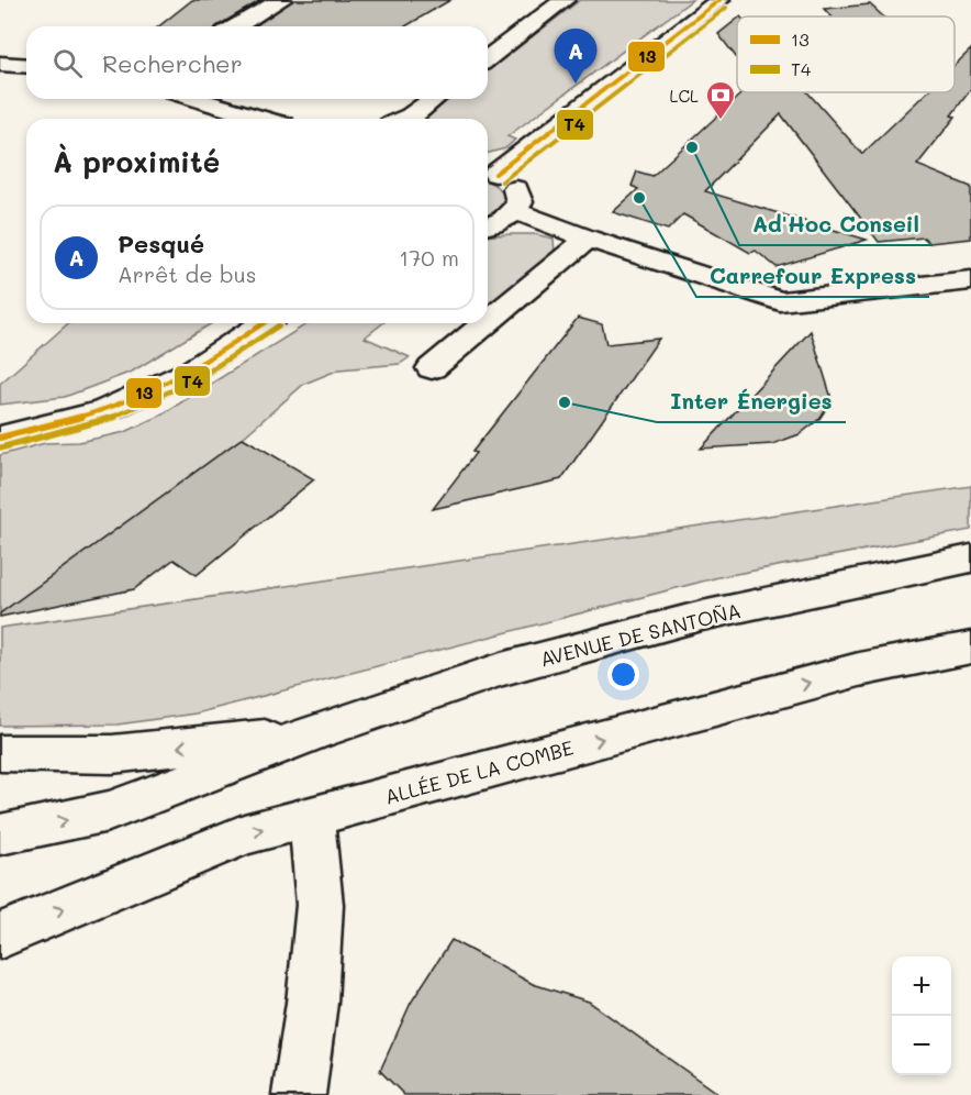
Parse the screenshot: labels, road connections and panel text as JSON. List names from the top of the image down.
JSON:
{
  "streets": {
    "street": ["AVENUE DE SANTOÑA", "ALLÉE DE LA COMBE"]
  },
  "one_way": ["ALLÉE DE LA COMBE"],
  "places": {
    "bank": ["LCL"],
    "other": ["Ad'Hoc Conseil", "Carrefour Express", "Inter Énergies"]
  },
  "lines": ["transit line 13", "transit line T4"],
  "legend": ["13", "T4"],
  "page": {
    "search": "Rechercher",
    "pins": "A",
    "heading": "À proximité",
    "list": [
      {
        "mark": "A",
        "name": "Pesqué",
        "note": "Arrêt de bus",
        "value": "170 m"
      }
    ],
    "map_buttons": ["+", "−"]
  }
}
